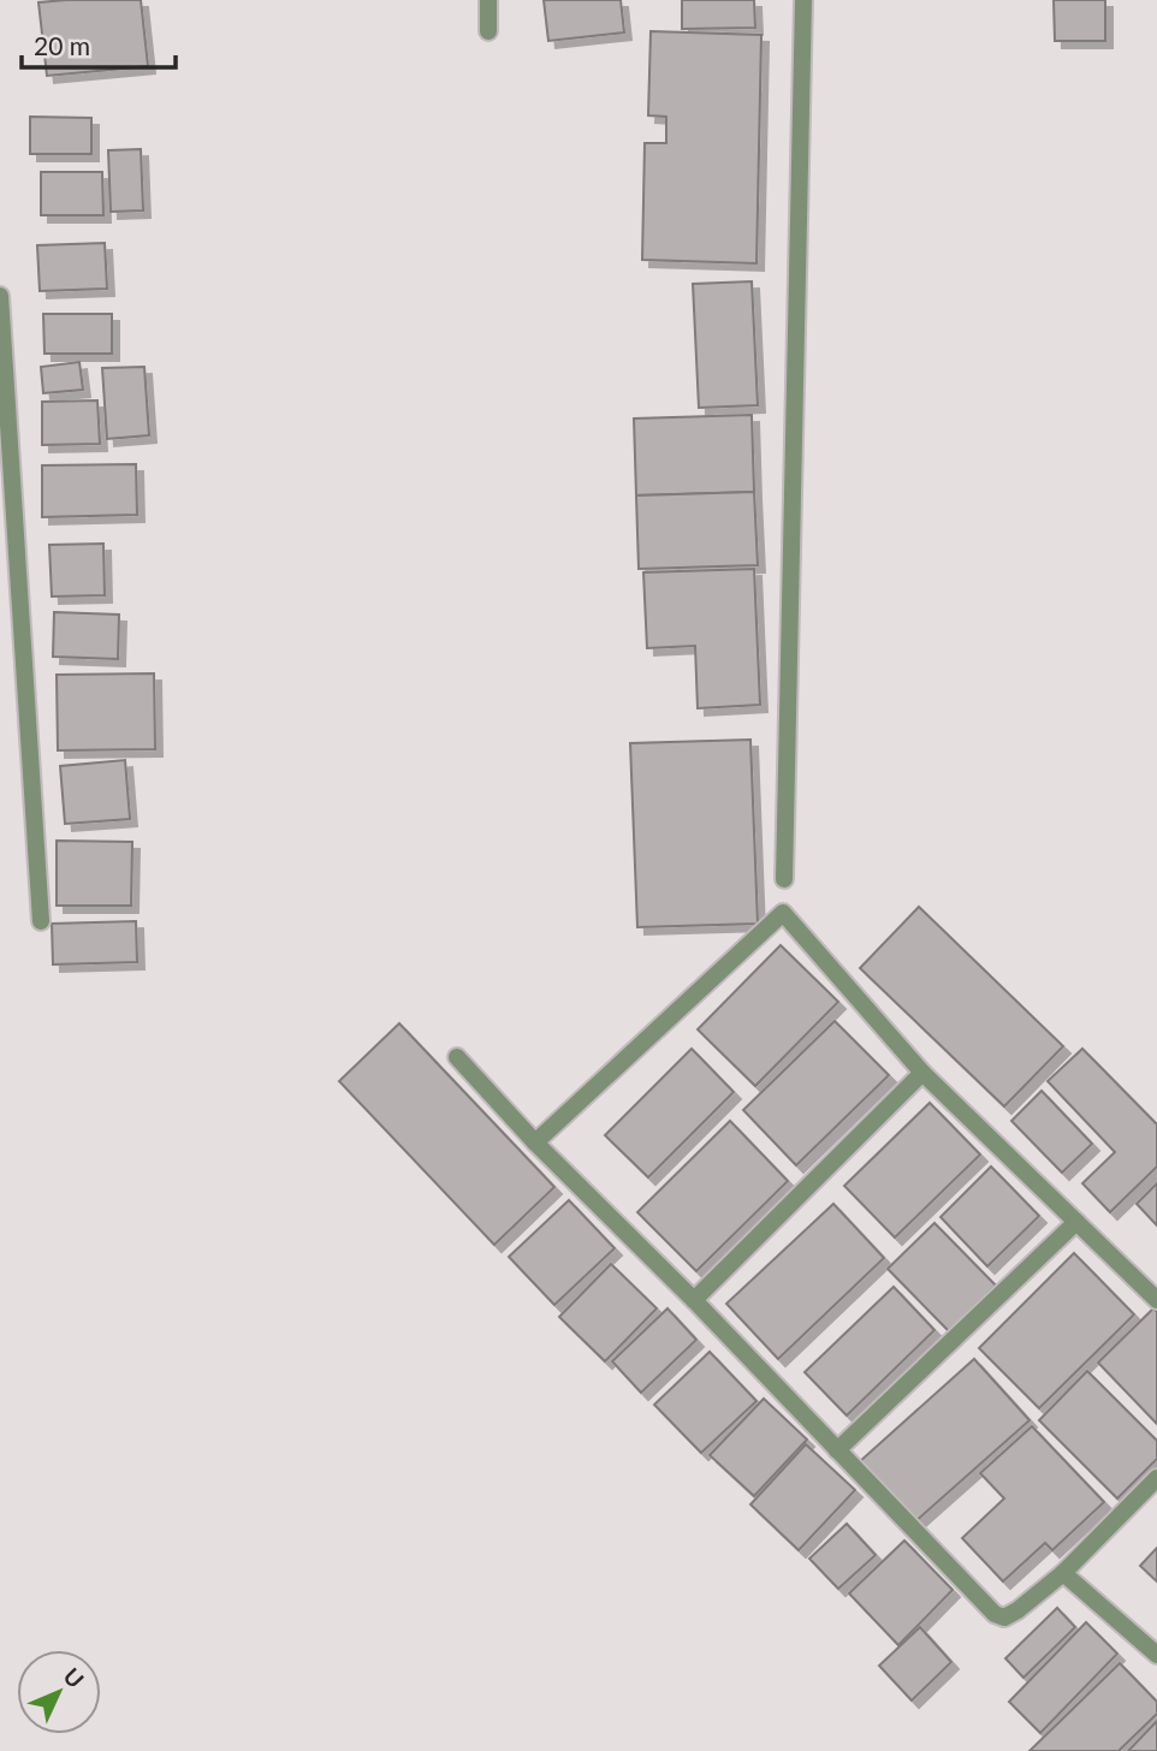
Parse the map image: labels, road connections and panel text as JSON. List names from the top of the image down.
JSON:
{
  "scale_bar": "20 m",
  "north": "top right"
}
